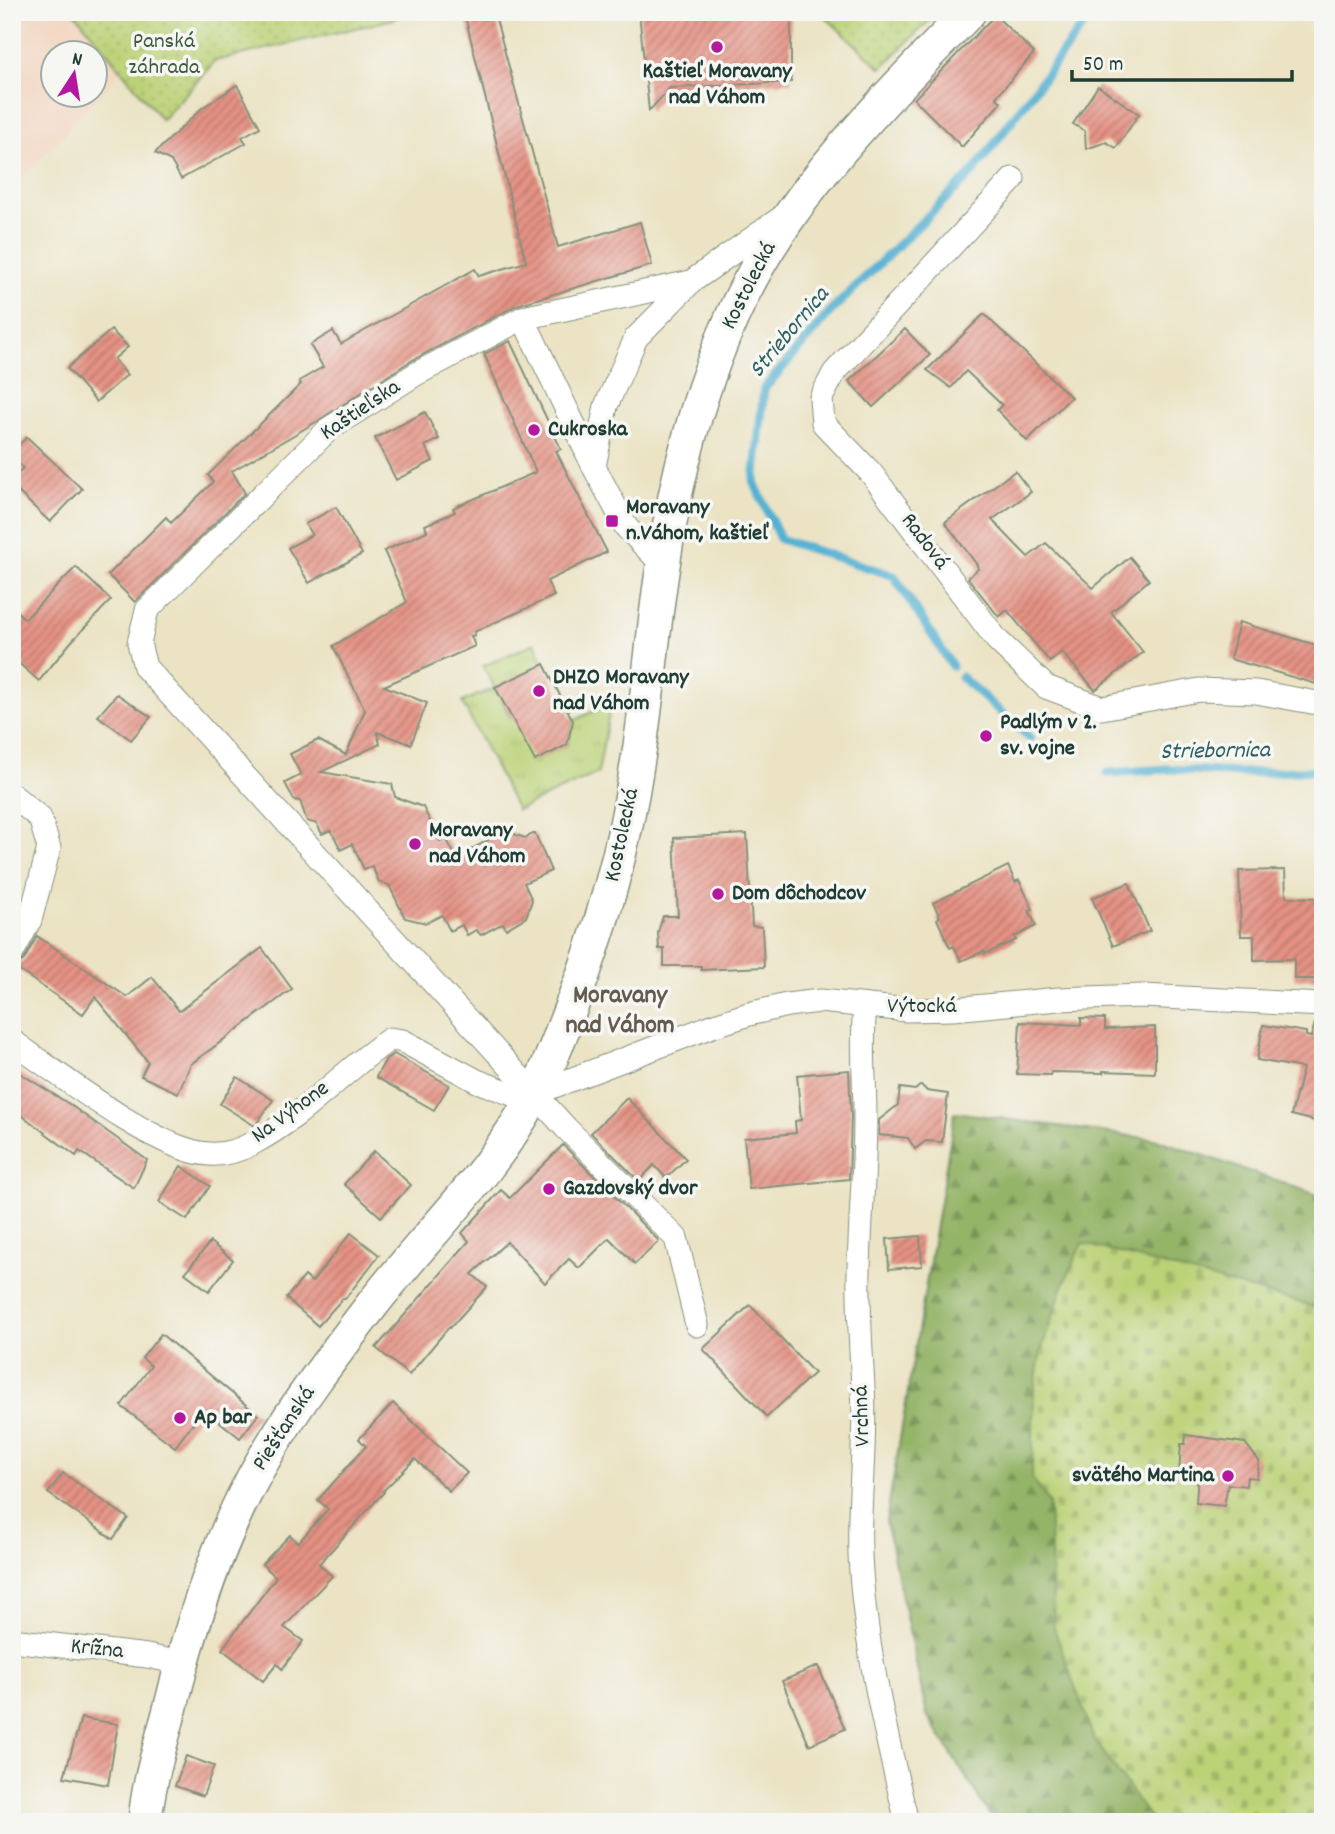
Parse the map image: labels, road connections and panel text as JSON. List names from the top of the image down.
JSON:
{
  "streets": {
    "main road": ["Kostolecká", "Piešťanská"],
    "street": [
      "Kaštieľska",
      "Radová",
      "Výtocká",
      "Na Výhone",
      "Vrchná",
      "Krížna"
    ]
  },
  "crossings": [
    ["Kostolecká", "Kaštieľska"],
    ["Kostolecká", "Výtocká"],
    ["Kostolecká", "Na Výhone"],
    ["Kostolecká", "Piešťanská"],
    ["Kaštieľska", "Výtocká"],
    ["Kaštieľska", "Na Výhone"],
    ["Kaštieľska", "Piešťanská"],
    ["Výtocká", "Na Výhone"],
    ["Výtocká", "Vrchná"],
    ["Výtocká", "Piešťanská"],
    ["Na Výhone", "Piešťanská"],
    ["Piešťanská", "Krížna"]
  ],
  "districts": ["Moravany nad Váhom"],
  "water": ["Striebornica"],
  "parks": ["Panská záhrada"],
  "places": {
    "other": [
      "Kaštieľ Moravany nad Váhom",
      "Cukroska",
      "DHZO Moravany nad Váhom",
      "Padlým v 2. sv. vojne",
      "Moravany nad Váhom",
      "Dom dôchodcov",
      "Gazdovský dvor",
      "Ap bar",
      "svätého Martina"
    ],
    "transit": ["Moravany n.Váhom, kaštieľ"]
  },
  "scale_bar": "50 m",
  "north": "top"
}
